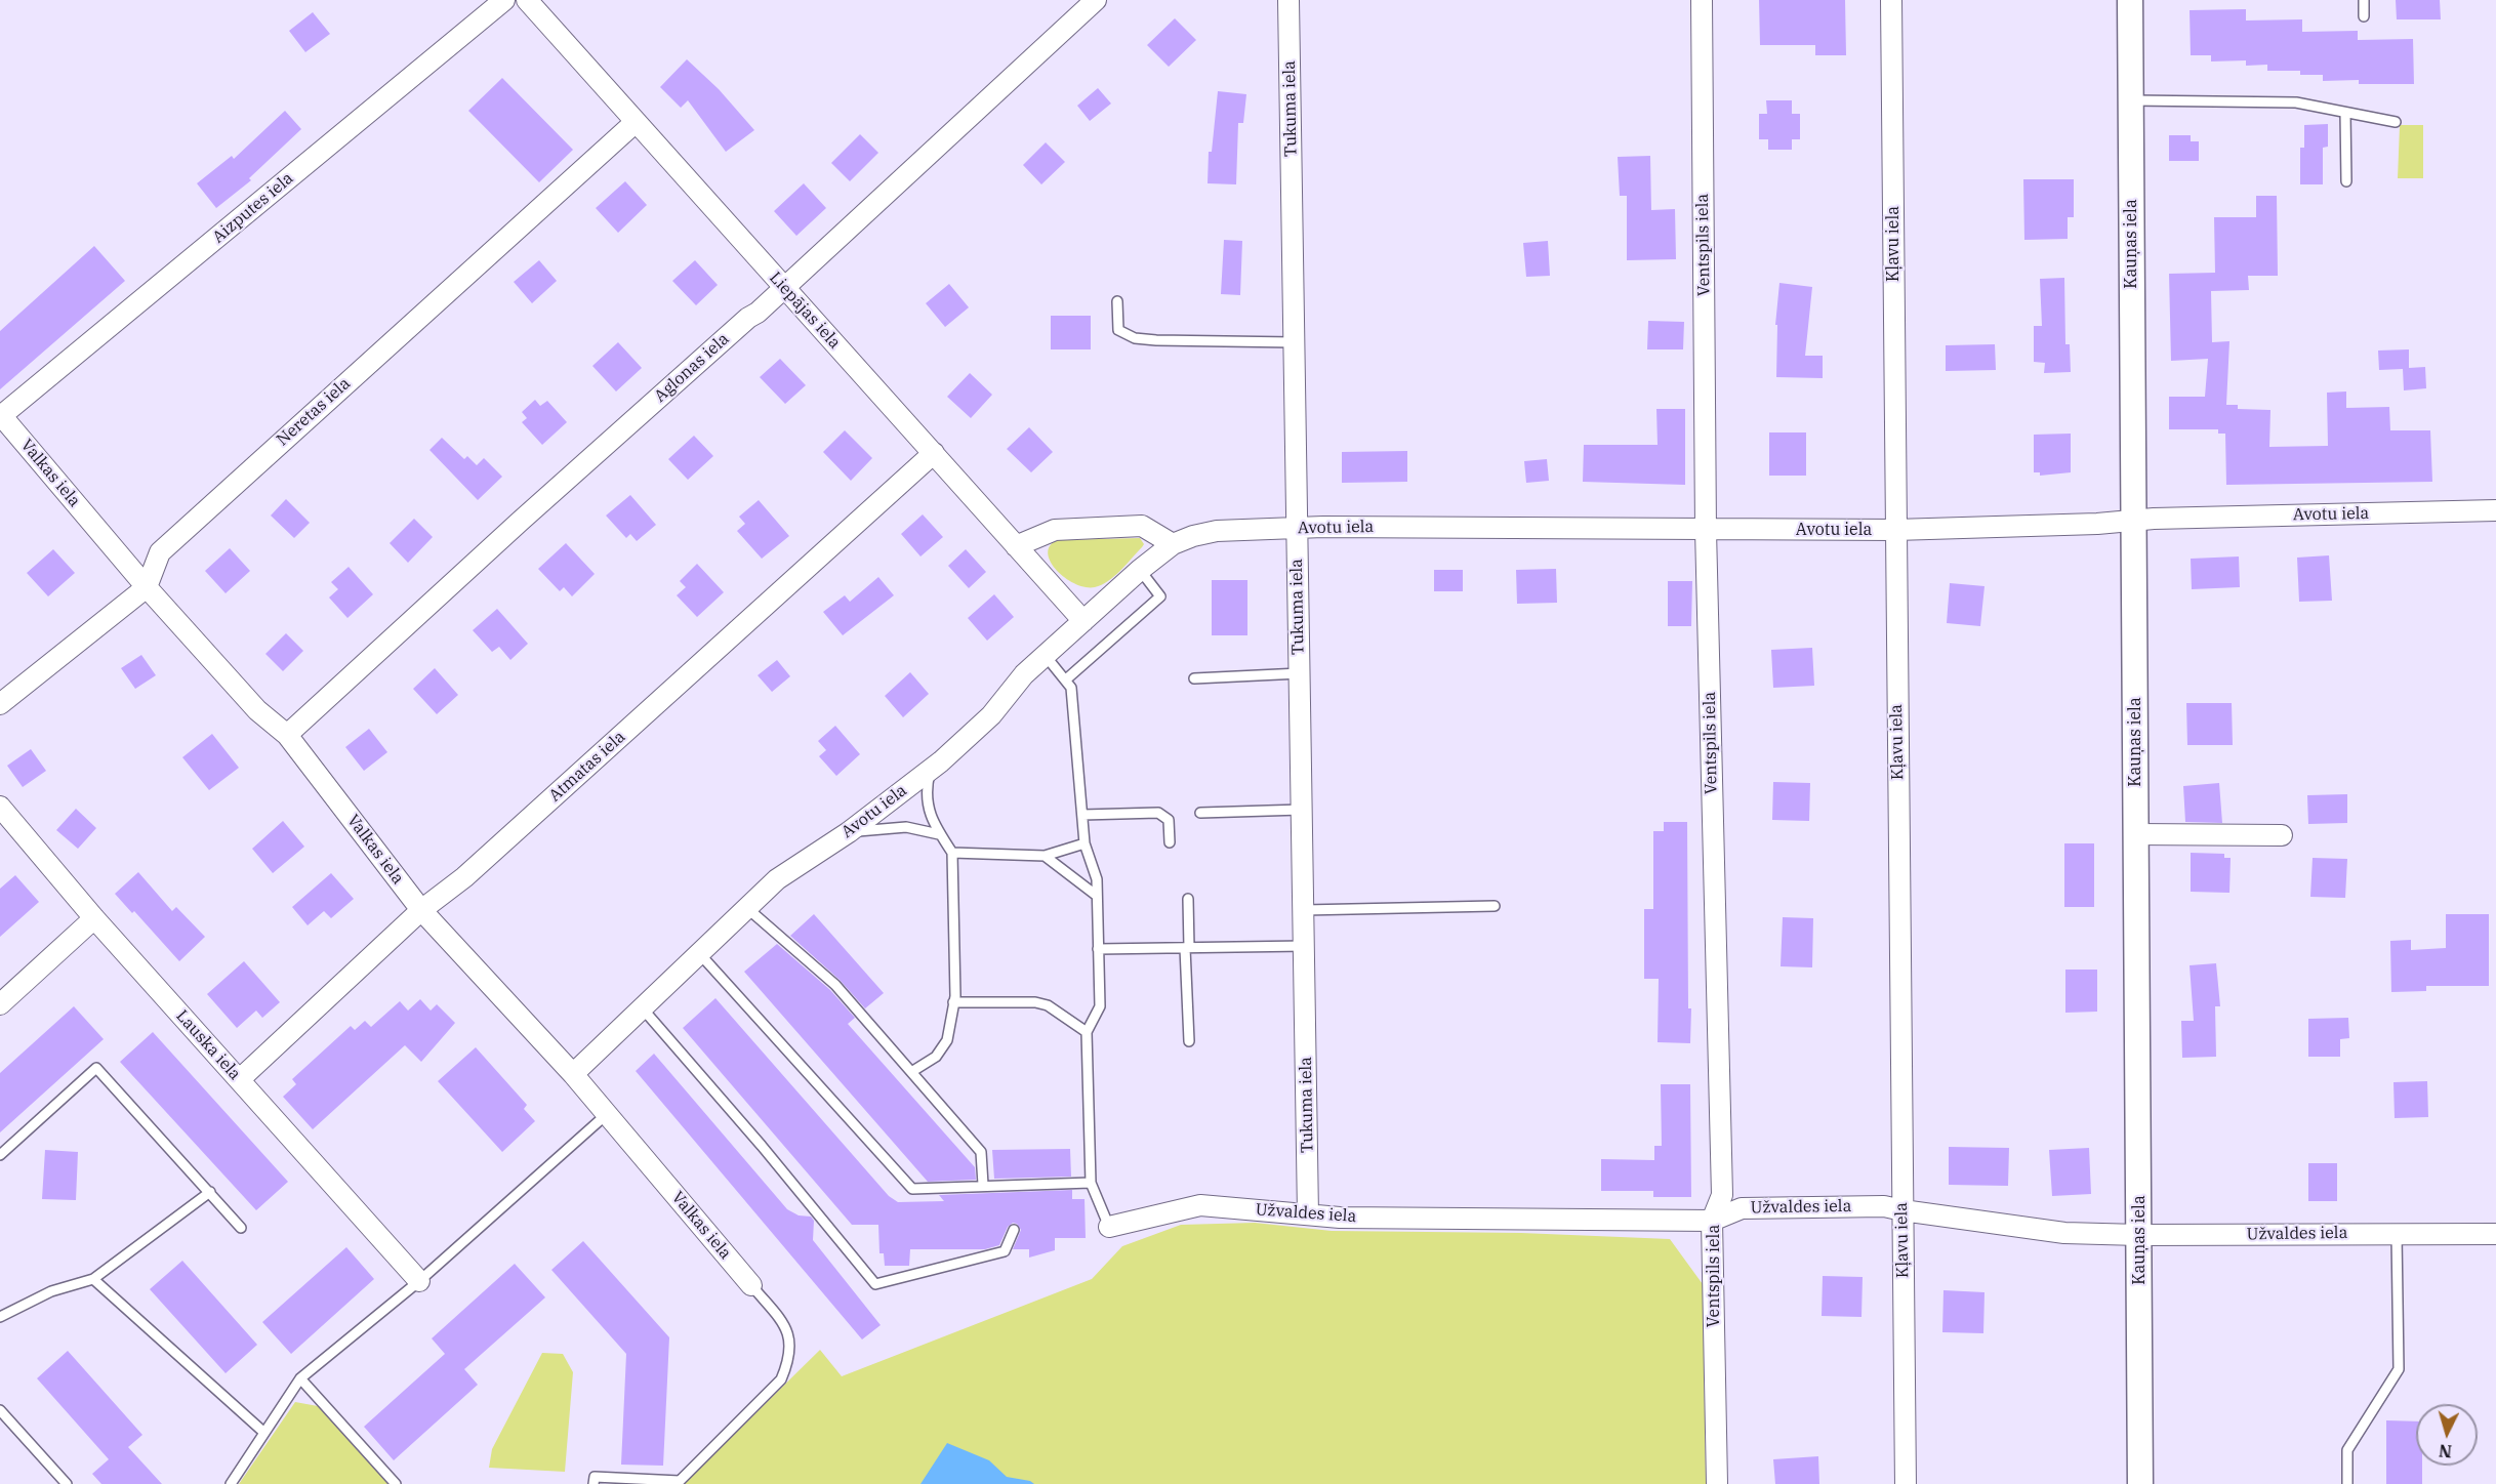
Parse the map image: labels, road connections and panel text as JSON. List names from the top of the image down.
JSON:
{
  "streets": {
    "street": [
      "Tukuma iela",
      "Aizputes iela",
      "Kļavu iela",
      "Kauņas iela",
      "Ventspils iela",
      "Liepājas iela",
      "Aglonas iela",
      "Neretas iela",
      "Valkas iela",
      "Avotu iela",
      "Atmatas iela",
      "Lauska iela",
      "Užvaldes iela"
    ]
  },
  "crossings": [
    ["Tukuma iela", "Avotu iela"],
    ["Tukuma iela", "Užvaldes iela"],
    ["Aizputes iela", "Valkas iela"],
    ["Kļavu iela", "Avotu iela"],
    ["Kļavu iela", "Užvaldes iela"],
    ["Kauņas iela", "Avotu iela"],
    ["Kauņas iela", "Užvaldes iela"],
    ["Ventspils iela", "Avotu iela"],
    ["Ventspils iela", "Užvaldes iela"],
    ["Liepājas iela", "Aglonas iela"],
    ["Liepājas iela", "Neretas iela"],
    ["Liepājas iela", "Avotu iela"],
    ["Liepājas iela", "Atmatas iela"],
    ["Aglonas iela", "Valkas iela"],
    ["Neretas iela", "Valkas iela"],
    ["Valkas iela", "Avotu iela"],
    ["Valkas iela", "Atmatas iela"],
    ["Atmatas iela", "Lauska iela"]
  ],
  "north": "bottom"
}
